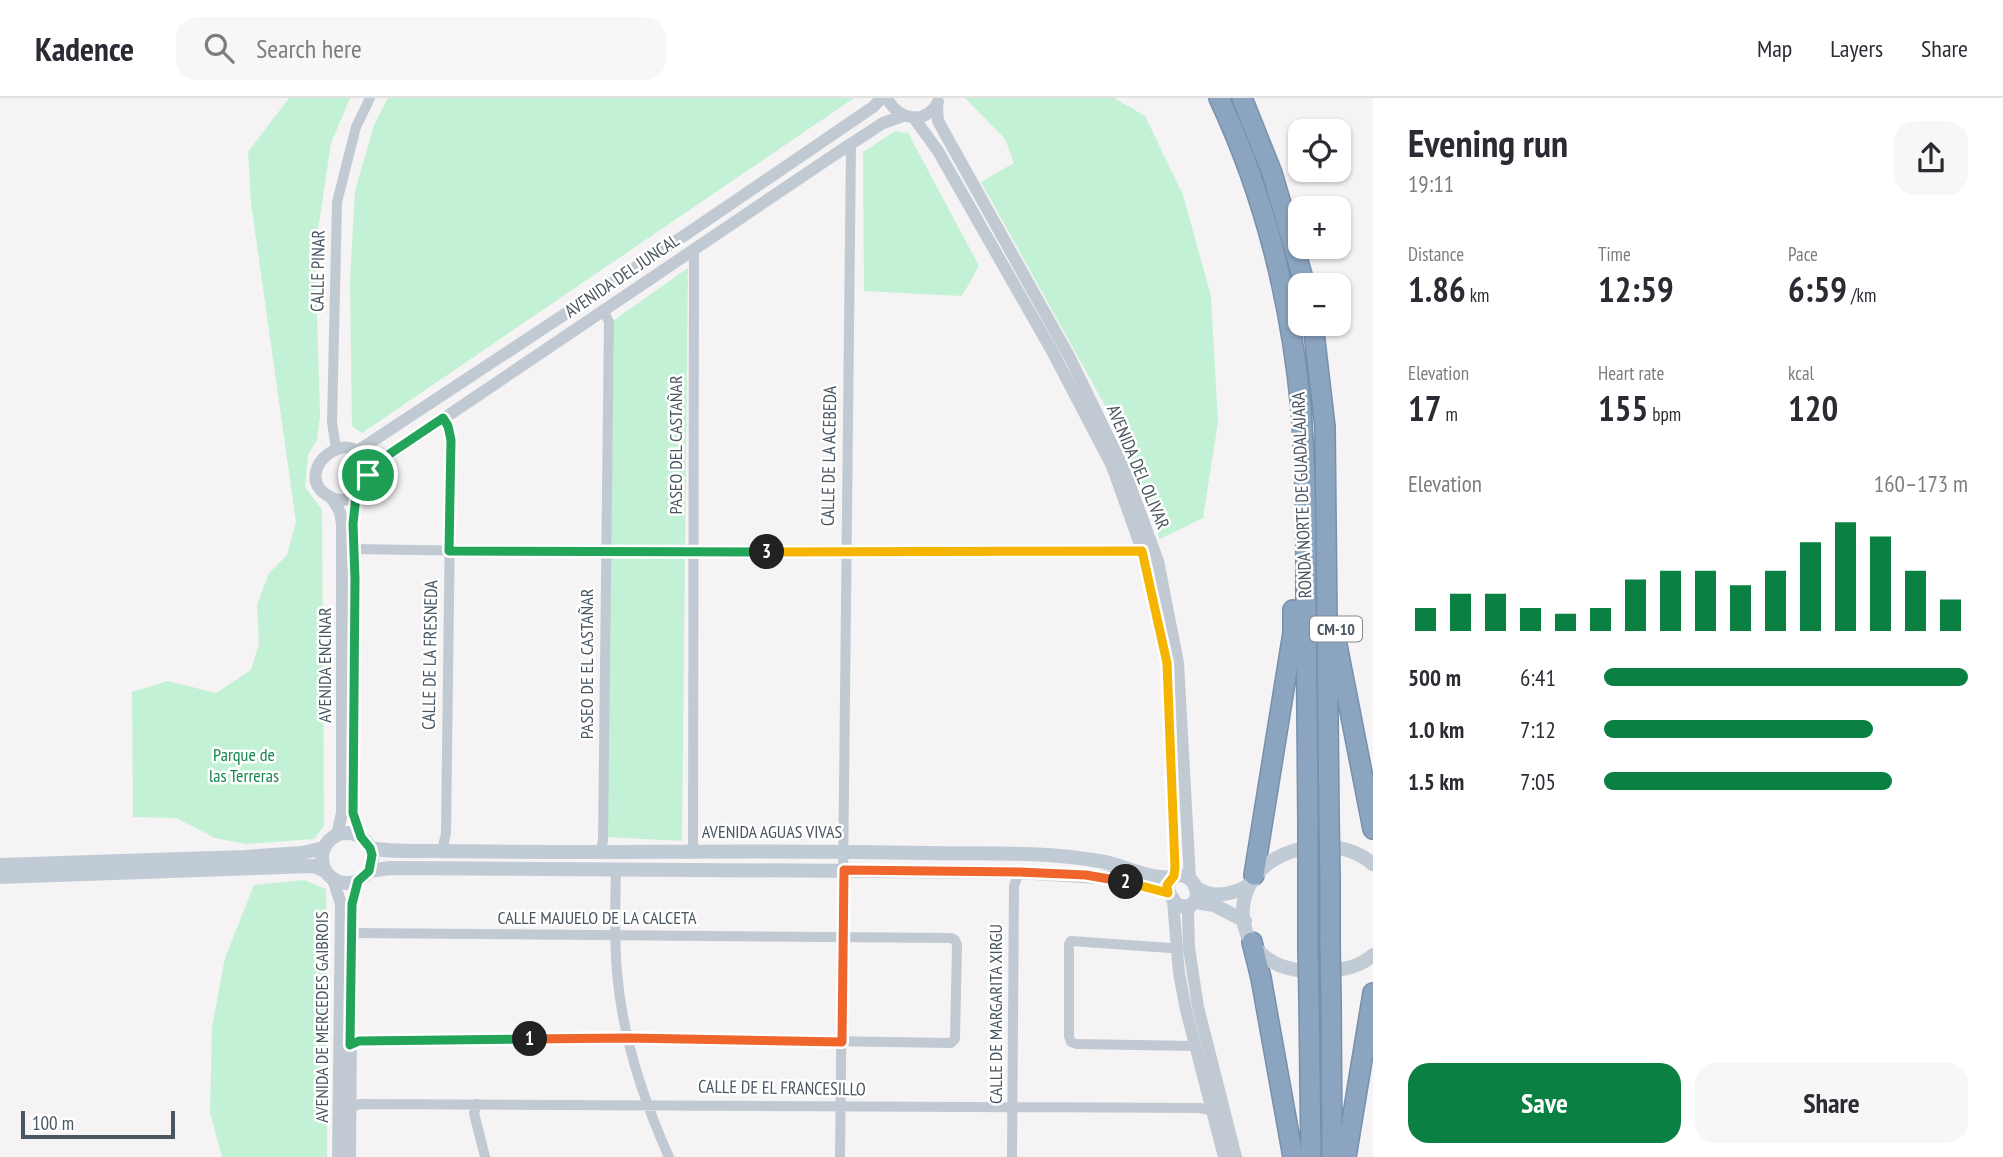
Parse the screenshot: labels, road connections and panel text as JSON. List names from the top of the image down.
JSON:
{
  "streets": {
    "highway": ["RONDA NORTE DE GUADALAJARA", "CM-10"],
    "main road": ["AVENIDA AGUAS VIVAS"],
    "street": [
      "CALLE PINAR",
      "AVENIDA DEL JUNCAL",
      "PASEO DEL CASTAÑAR",
      "CALLE DE LA ACEBEDA",
      "AVENIDA DEL OLIVAR",
      "CALLE DE LA FRESNEDA",
      "PASEO DE EL CASTAÑAR",
      "AVENIDA ENCINAR",
      "CALLE MAJUELO DE LA CALCETA",
      "CALLE DE MARGARITA XIRGU",
      "AVENIDA DE MERCEDES GAIBROIS",
      "CALLE DE EL FRANCESILLO"
    ]
  },
  "crossings": [
    ["CALLE PINAR", "AVENIDA DEL JUNCAL"],
    ["CALLE PINAR", "AVENIDA ENCINAR"],
    ["AVENIDA DEL JUNCAL", "PASEO DEL CASTAÑAR"],
    ["AVENIDA DEL JUNCAL", "CALLE DE LA ACEBEDA"],
    ["AVENIDA DEL JUNCAL", "AVENIDA DEL OLIVAR"],
    ["AVENIDA DEL JUNCAL", "CALLE DE LA FRESNEDA"],
    ["AVENIDA DEL JUNCAL", "PASEO DE EL CASTAÑAR"],
    ["AVENIDA DEL JUNCAL", "AVENIDA ENCINAR"],
    ["PASEO DEL CASTAÑAR", "AVENIDA AGUAS VIVAS"],
    ["CALLE DE LA ACEBEDA", "AVENIDA AGUAS VIVAS"],
    ["CALLE DE LA ACEBEDA", "CALLE MAJUELO DE LA CALCETA"],
    ["CALLE DE LA ACEBEDA", "CALLE DE EL FRANCESILLO"],
    ["AVENIDA DEL OLIVAR", "AVENIDA AGUAS VIVAS"],
    ["AVENIDA DEL OLIVAR", "CALLE DE EL FRANCESILLO"],
    ["RONDA NORTE DE GUADALAJARA", "CM-10"],
    ["CALLE DE LA FRESNEDA", "AVENIDA AGUAS VIVAS"],
    ["PASEO DE EL CASTAÑAR", "AVENIDA AGUAS VIVAS"],
    ["AVENIDA ENCINAR", "AVENIDA AGUAS VIVAS"],
    ["AVENIDA ENCINAR", "AVENIDA DE MERCEDES GAIBROIS"],
    ["AVENIDA AGUAS VIVAS", "AVENIDA DE MERCEDES GAIBROIS"],
    ["CALLE MAJUELO DE LA CALCETA", "AVENIDA DE MERCEDES GAIBROIS"],
    ["CALLE DE MARGARITA XIRGU", "CALLE DE EL FRANCESILLO"],
    ["AVENIDA DE MERCEDES GAIBROIS", "CALLE DE EL FRANCESILLO"]
  ],
  "parks": ["Parque de las Terreras"],
  "scale_bar": "100 m",
  "page": {
    "header": "Kadence",
    "search": "Search here",
    "nav": ["Map", "Layers", "Share"],
    "heading": ["Evening run", "19:11"],
    "map_buttons": ["+", "−"],
    "stats": [
      ["Distance", "1.86 km"],
      ["Time", "12:59"],
      ["Pace", "6:59 /km"],
      ["Elevation", "17 m"],
      ["Heart rate", "155 bpm"],
      ["kcal", "120"]
    ],
    "chart": ["Elevation", "160–173 m"],
    "pins": ["3", "2", "1"],
    "list": [
      {
        "name": "500 m",
        "note": "6:41"
      },
      {
        "name": "1.0 km",
        "note": "7:12"
      },
      {
        "name": "1.5 km",
        "note": "7:05"
      }
    ],
    "buttons": ["Save", "Share"],
    "scale": "100 m"
  }
}
